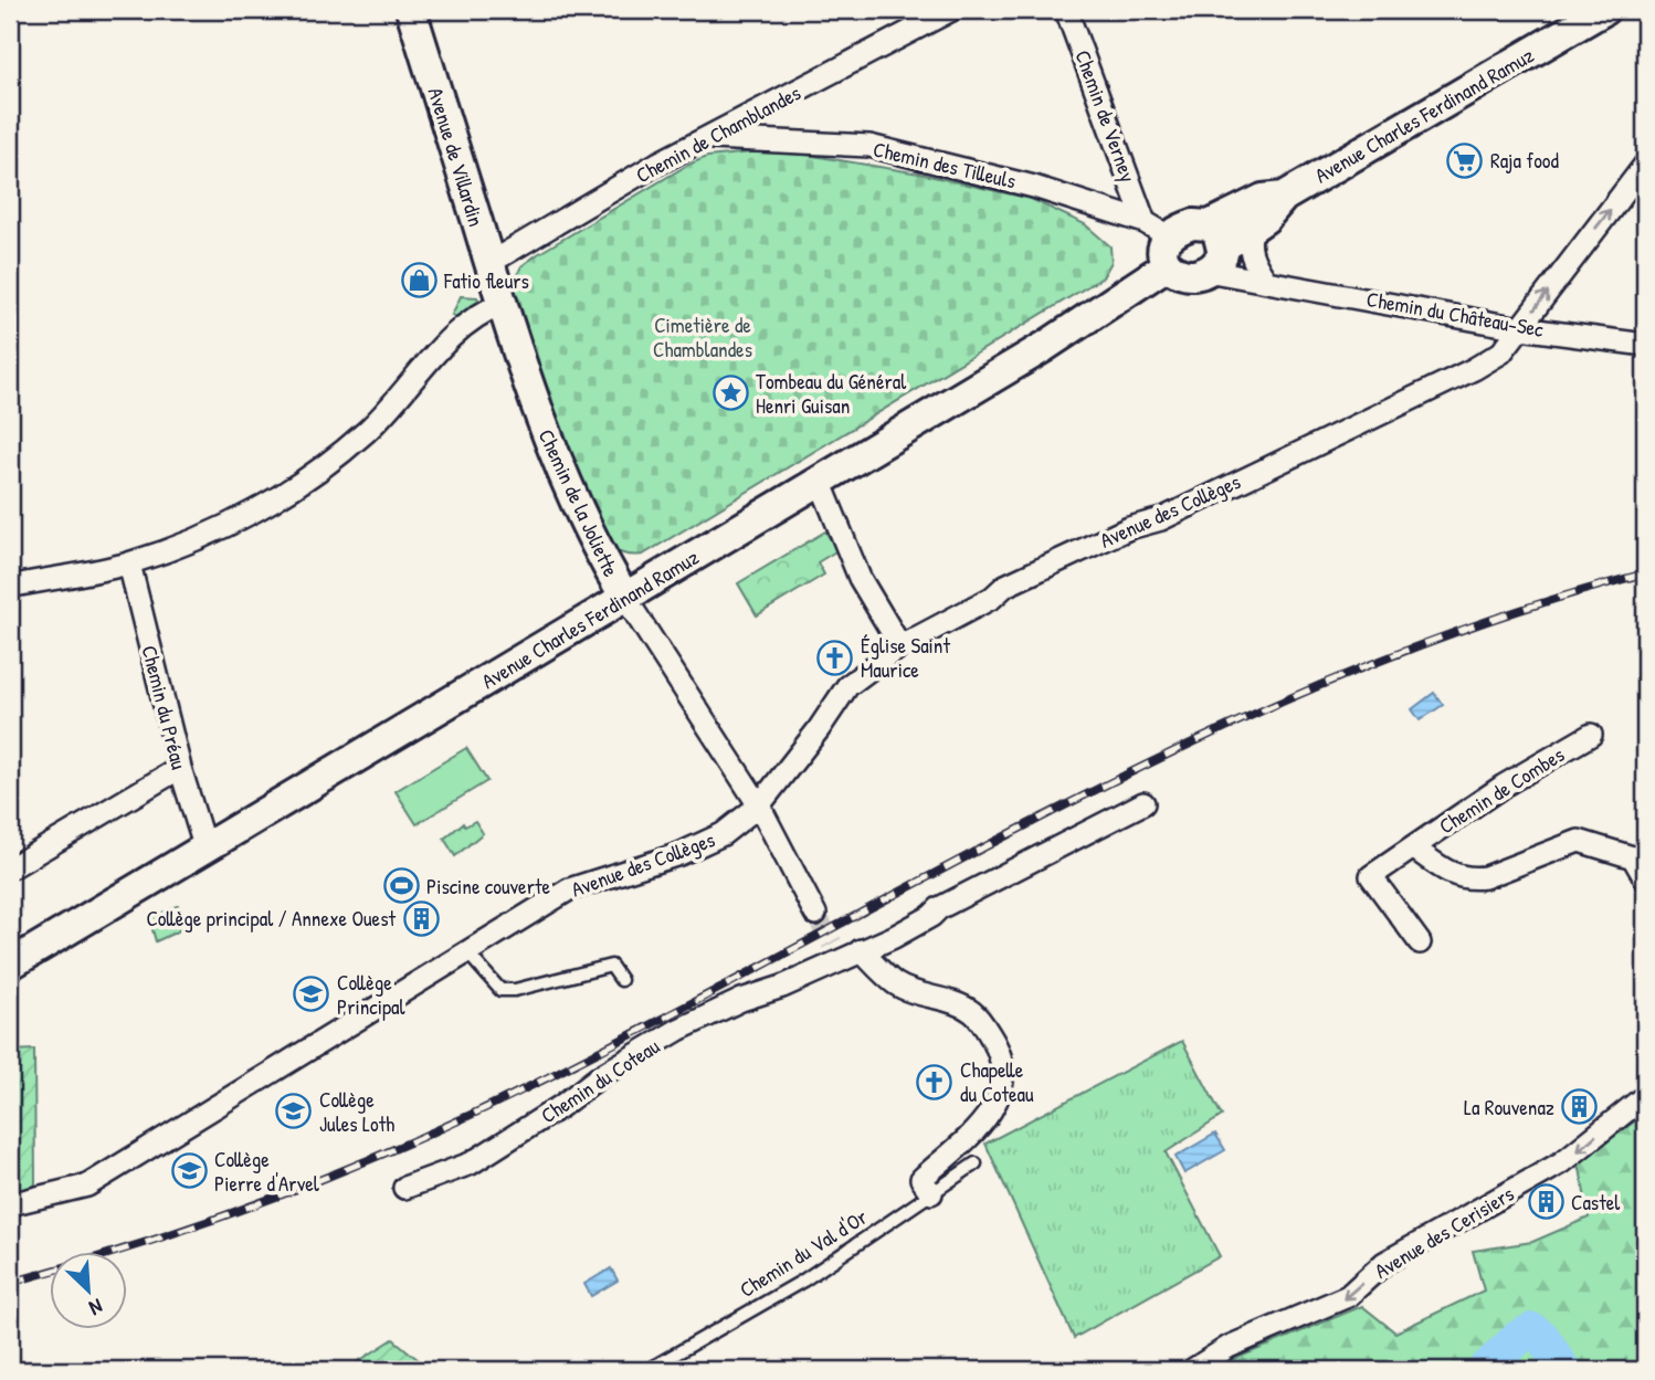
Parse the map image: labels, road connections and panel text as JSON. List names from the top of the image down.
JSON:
{
  "streets": {
    "street": [
      "Avenue Charles Ferdinand Ramuz",
      "Chemin de Verney",
      "Chemin de Chamblandes",
      "Avenue de Villardin",
      "Chemin des Tilleuls",
      "Chemin du Château-Sec",
      "Chemin de la Joliette",
      "Avenue des Collèges",
      "Chemin du Préau",
      "Chemin de Combes",
      "Chemin du Coteau",
      "Avenue des Cerisiers"
    ],
    "lane": ["Chemin du Val d'Or"]
  },
  "crossings": [
    ["Avenue Charles Ferdinand Ramuz", "Chemin de Verney"],
    ["Avenue Charles Ferdinand Ramuz", "Chemin des Tilleuls"],
    ["Avenue Charles Ferdinand Ramuz", "Chemin du Château-Sec"],
    ["Avenue Charles Ferdinand Ramuz", "Chemin de la Joliette"],
    ["Avenue Charles Ferdinand Ramuz", "Chemin du Préau"],
    ["Chemin de Verney", "Chemin des Tilleuls"],
    ["Chemin de Chamblandes", "Avenue de Villardin"],
    ["Chemin de Chamblandes", "Chemin des Tilleuls"],
    ["Avenue de Villardin", "Chemin de la Joliette"],
    ["Chemin du Château-Sec", "Avenue des Collèges"],
    ["Chemin de la Joliette", "Avenue des Collèges"]
  ],
  "one_way": ["Avenue des Cerisiers"],
  "parks": ["Cimetière de Chamblandes"],
  "places": {
    "supermarket": ["Raja food"],
    "shop": ["Fatio fleurs"],
    "place": ["Tombeau du Général Henri Guisan"],
    "church": ["Église Saint Maurice", "Chapelle du Coteau"],
    "sports": ["Piscine couverte"],
    "building": ["Collège principal / Annexe Ouest", "La Rouvenaz", "Castel"],
    "school or university": ["Collège Principal", "Collège Jules Loth", "Collège Pierre d'Arvel"]
  },
  "north": "bottom right"
}
